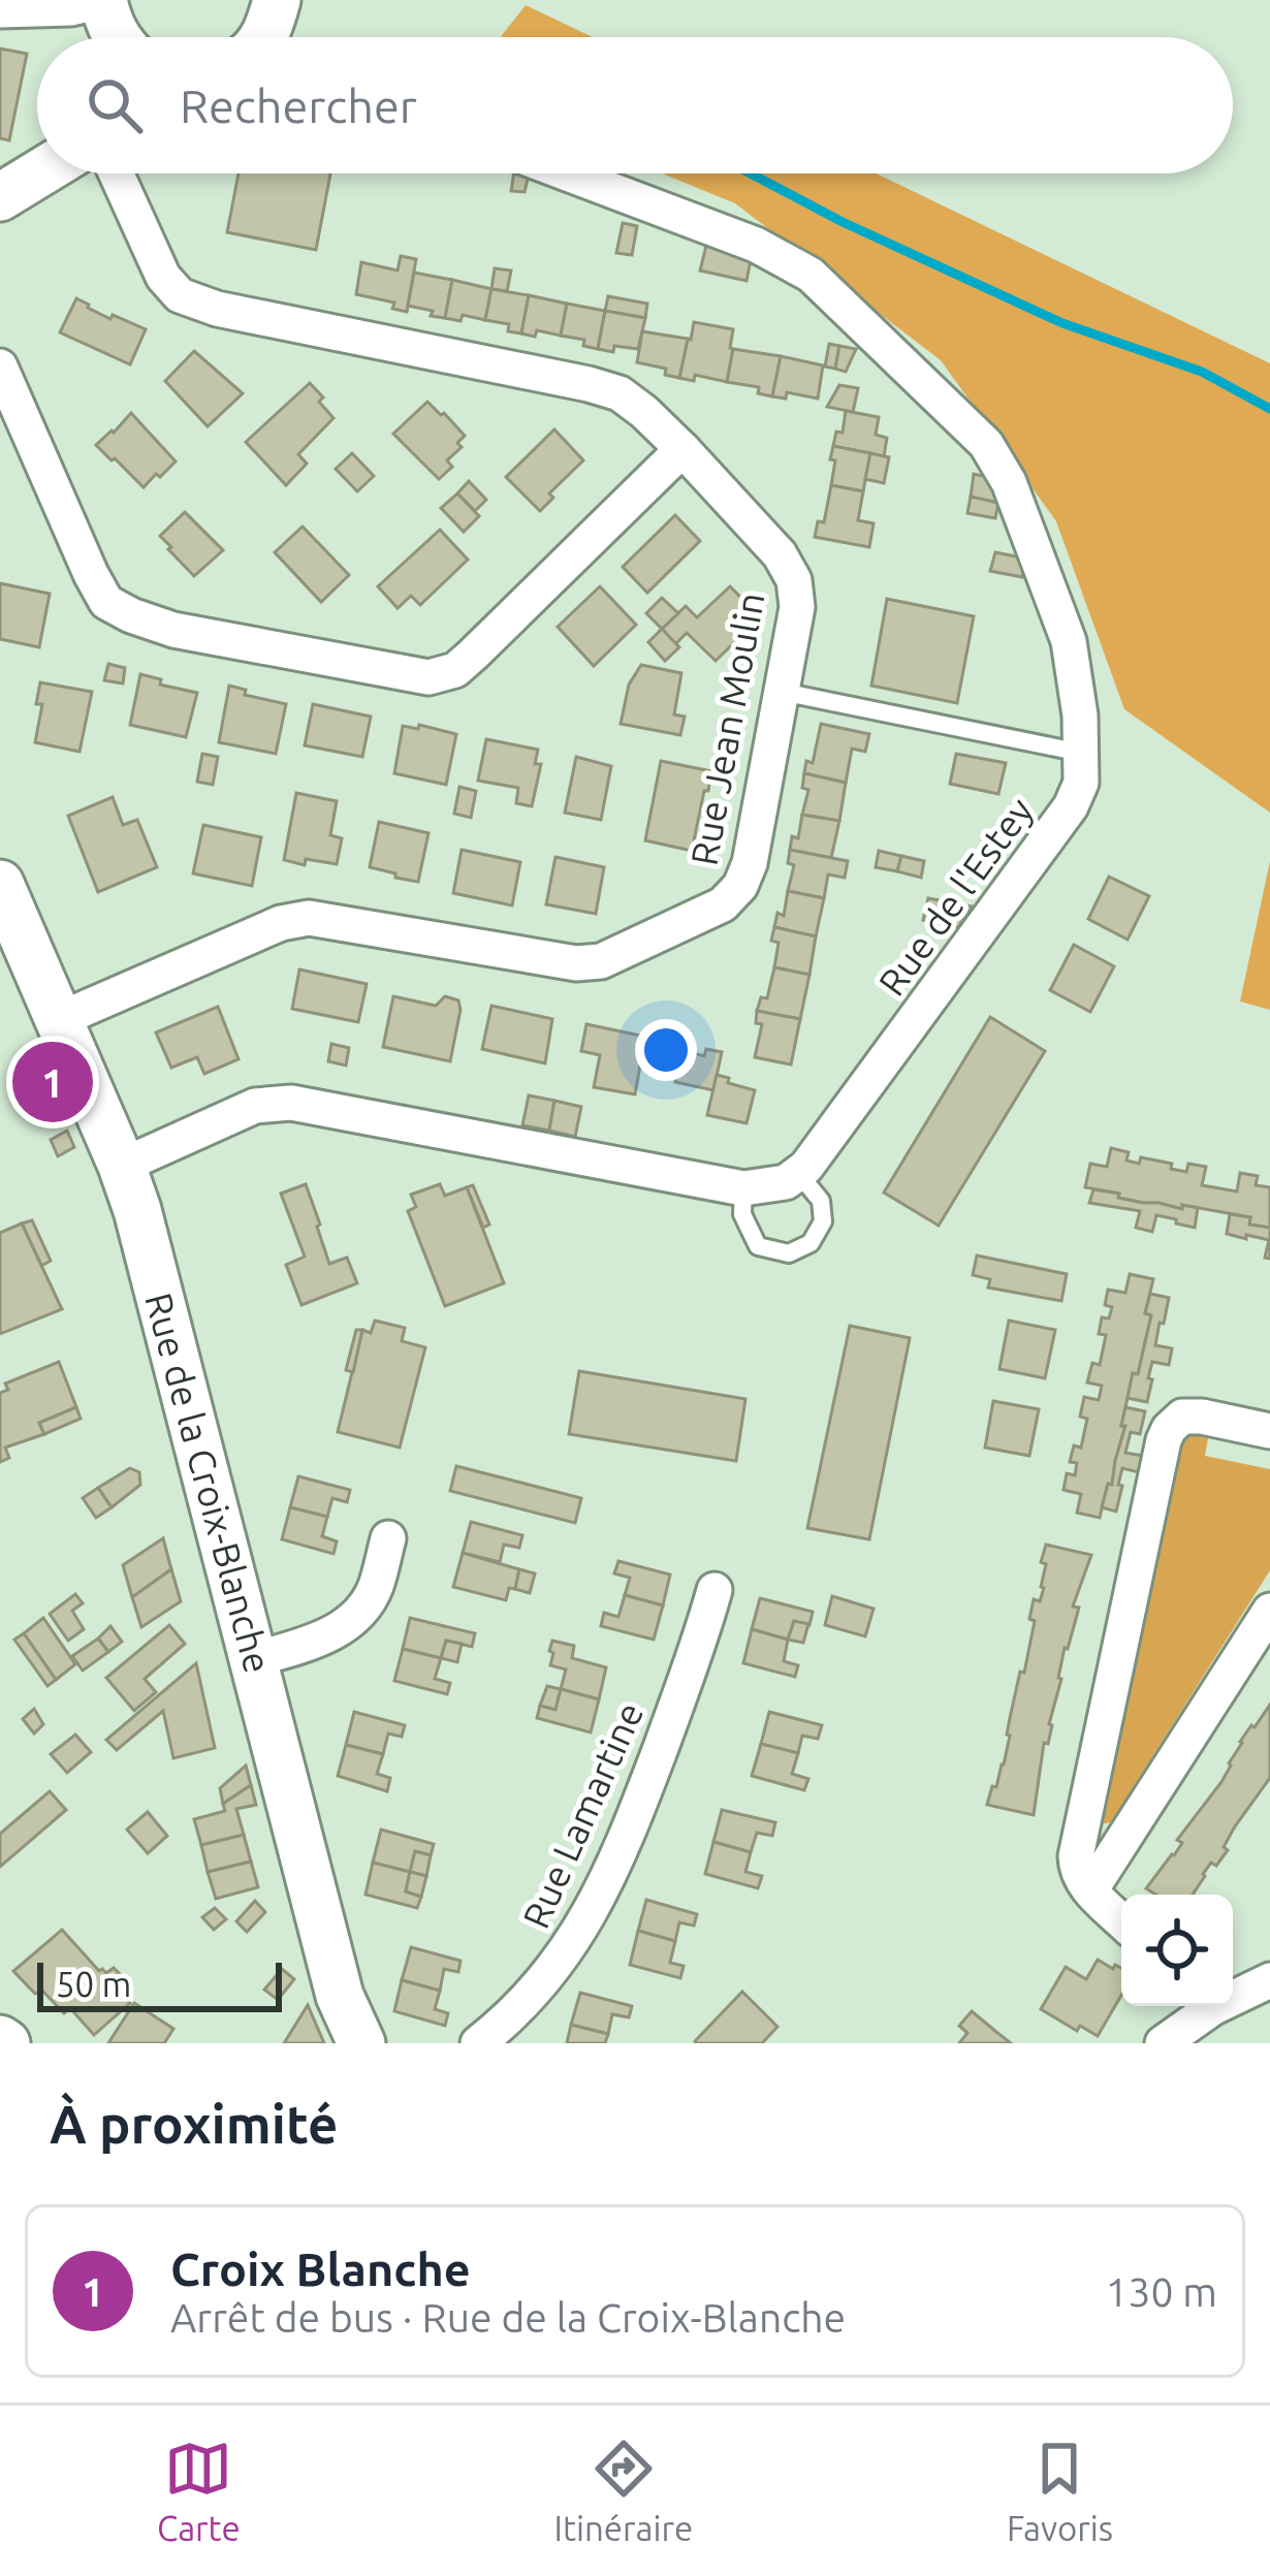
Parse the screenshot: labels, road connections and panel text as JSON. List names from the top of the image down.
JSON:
{
  "streets": {
    "main road": ["Rue de la Croix-Blanche"],
    "street": ["Rue Jean Moulin", "Rue de l'Estey", "Rue Lamartine"]
  },
  "crossings": [
    ["Rue Jean Moulin", "Rue de la Croix-Blanche"]
  ],
  "scale_bar": "50 m",
  "page": {
    "search": "Rechercher",
    "pins": "1",
    "scale": "50 m",
    "heading": "À proximité",
    "list": [
      {
        "mark": "1",
        "name": "Croix Blanche",
        "note": "Arrêt de bus · Rue de la Croix-Blanche",
        "value": "130 m"
      }
    ],
    "nav": ["Carte", "Itinéraire", "Favoris"]
  }
}
